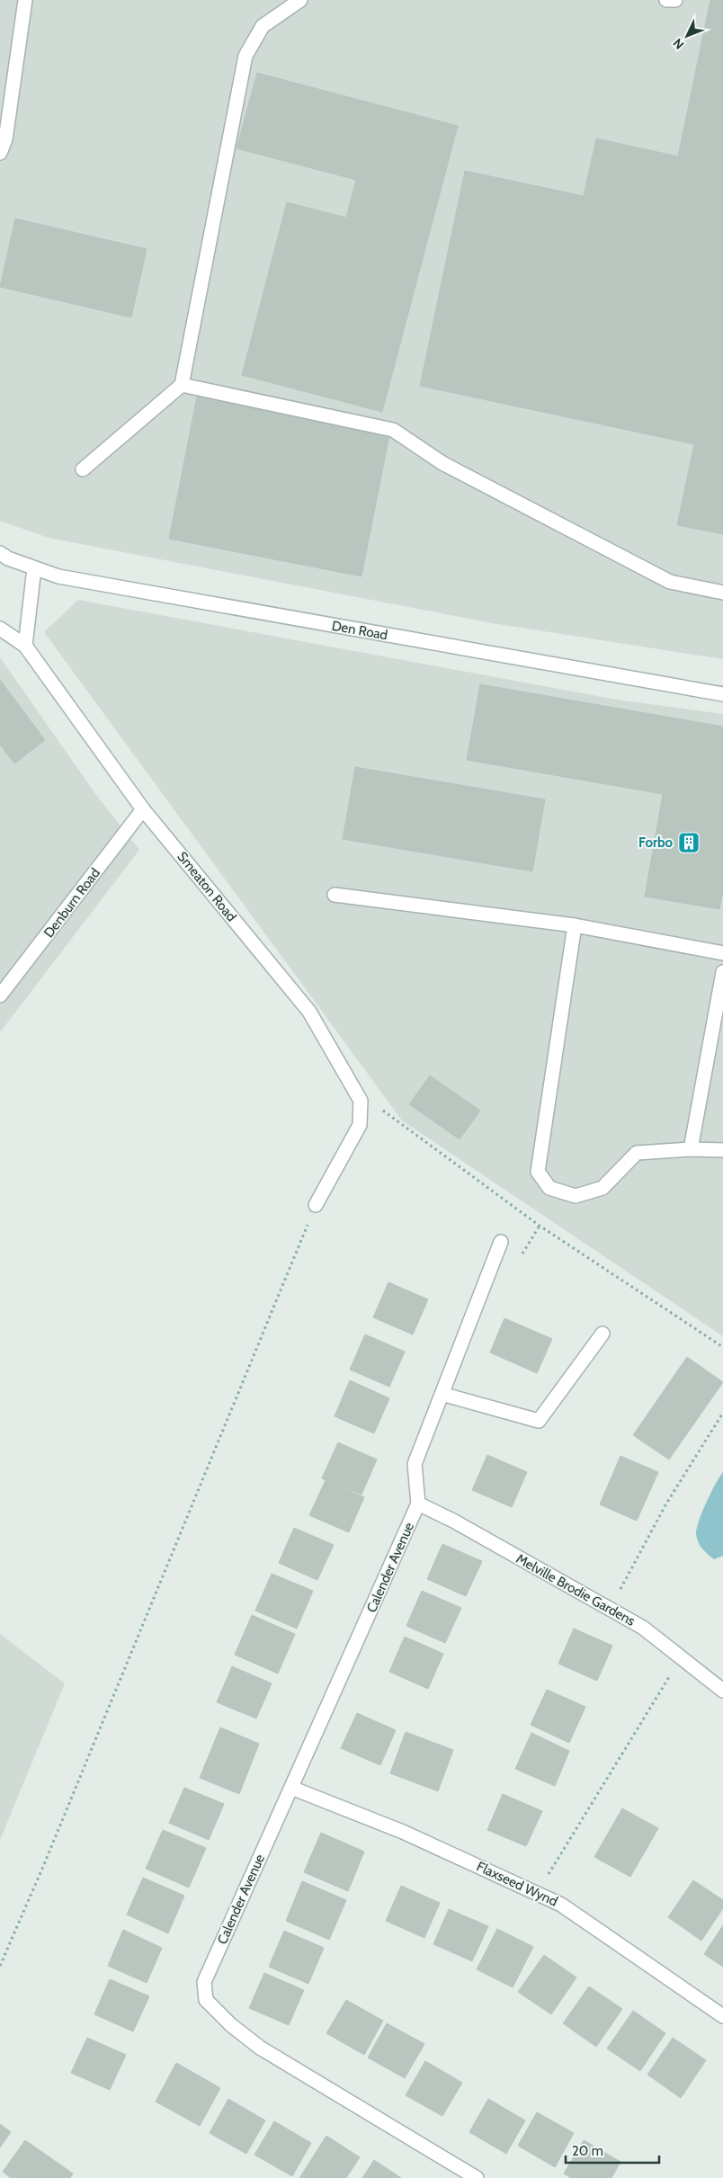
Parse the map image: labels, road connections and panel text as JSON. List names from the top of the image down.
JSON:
{
  "streets": {
    "street": [
      "Den Road",
      "Smeaton Road",
      "Denburn Road",
      "Calender Avenue",
      "Melville Brodie Gardens",
      "Flaxseed Wynd"
    ]
  },
  "crossings": [
    ["Smeaton Road", "Denburn Road"],
    ["Calender Avenue", "Melville Brodie Gardens"],
    ["Calender Avenue", "Flaxseed Wynd"]
  ],
  "places": {
    "building": ["Forbo"]
  },
  "scale_bar": "20 m",
  "north": "bottom left"
}
